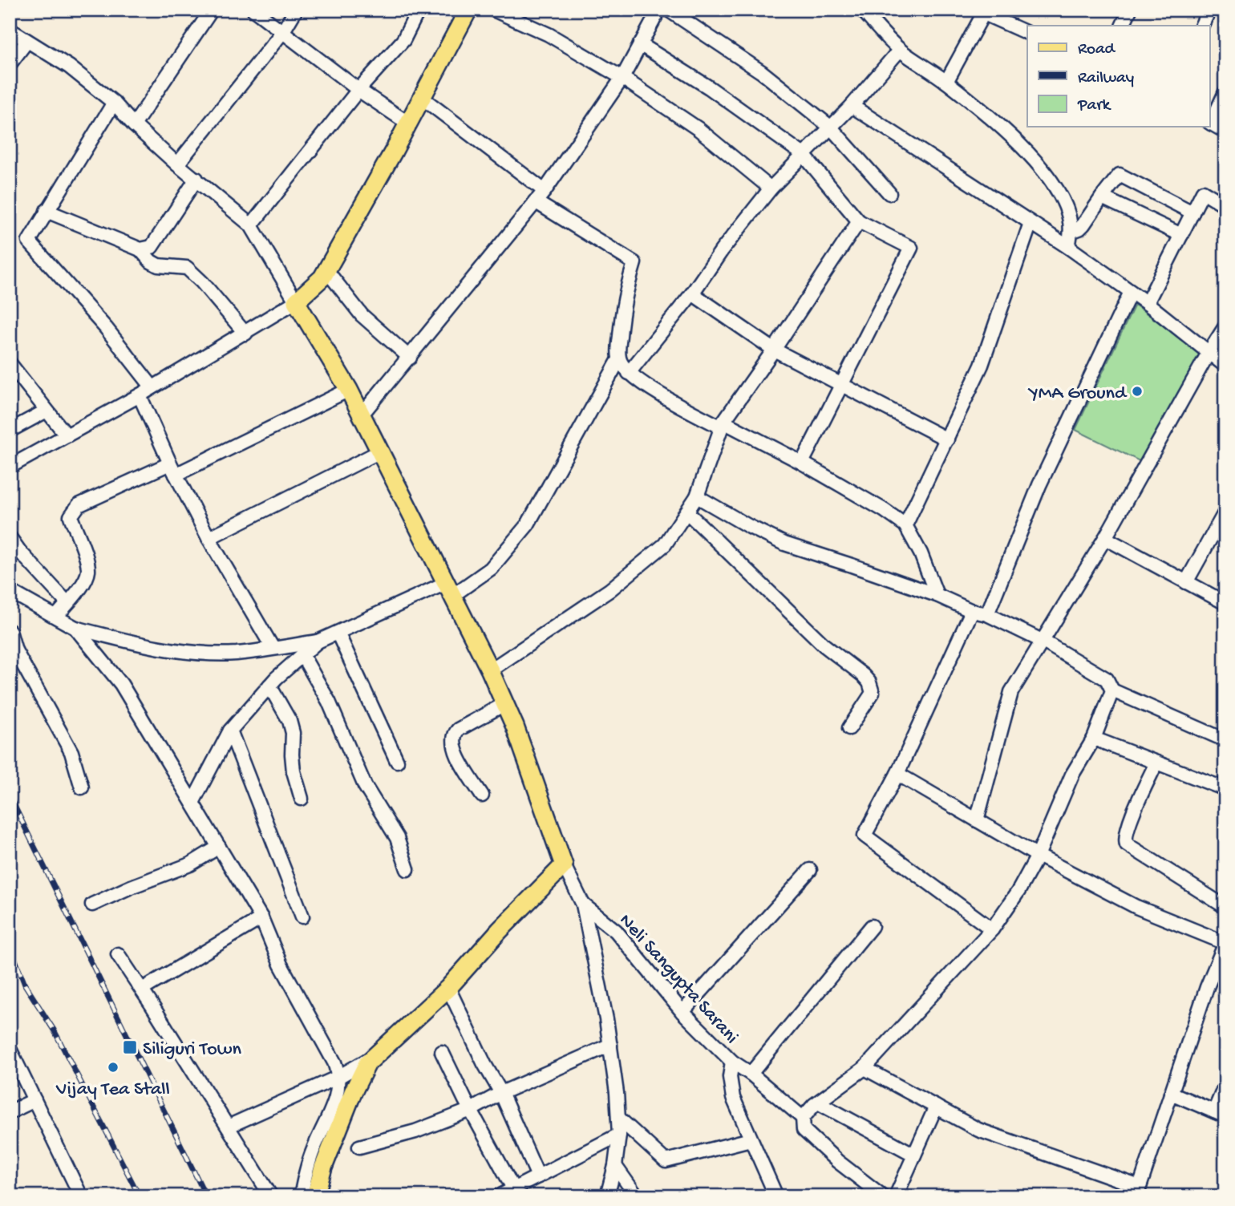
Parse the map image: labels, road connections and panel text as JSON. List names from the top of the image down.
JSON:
{
  "streets": {
    "street": ["Neli Sangupta Sarani"]
  },
  "places": {
    "other": ["YMA Ground", "Vijay Tea Stall"],
    "transit": ["Siliguri Town"]
  },
  "legend": ["Road", "Railway", "Park"]
}
